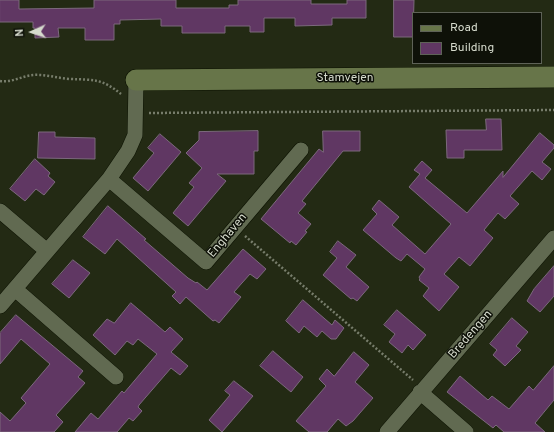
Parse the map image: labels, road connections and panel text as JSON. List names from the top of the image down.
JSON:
{
  "streets": {
    "street": ["Stamvejen", "Enghaven", "Bredengen"]
  },
  "legend": ["Road", "Building"],
  "north": "left"
}
